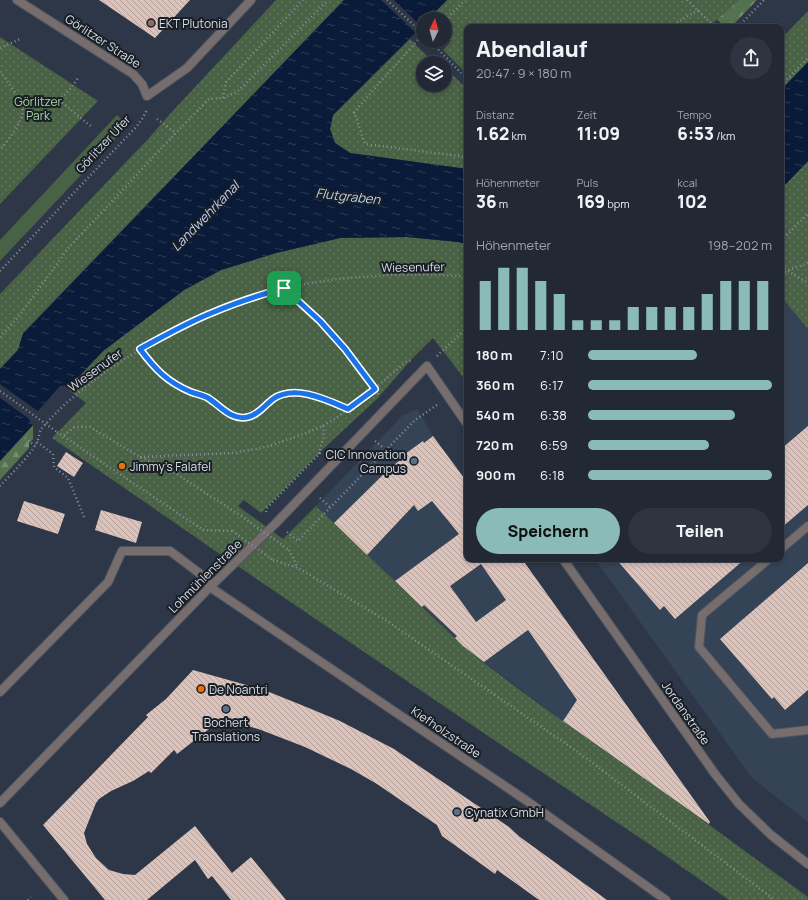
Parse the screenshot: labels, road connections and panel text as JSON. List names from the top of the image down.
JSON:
{
  "streets": {
    "street": [
      "Görlitzer Straße",
      "Lohmühlenstraße",
      "Jordanstraße",
      "Kiefholzstraße"
    ],
    "path": ["Görlitzer Ufer", "Wiesenufer"]
  },
  "crossings": [
    ["Görlitzer Straße", "Görlitzer Ufer"],
    ["Lohmühlenstraße", "Kiefholzstraße"]
  ],
  "water": ["Flutgraben", "Landwehrkanal"],
  "parks": ["Görlitzer Park"],
  "places": [
    "EKT Plutonia",
    "CIC Innovation Campus",
    "Jimmy's Falafel",
    "De Noantri",
    "Bochert Translations",
    "Cynatix GmbH"
  ],
  "north": "top",
  "page": {
    "heading": ["Abendlauf", "20:47 · 9 × 180 m"],
    "stats": [
      ["Distanz", "1.62 km"],
      ["Zeit", "11:09"],
      ["Tempo", "6:53 /km"],
      ["Höhenmeter", "36 m"],
      ["Puls", "169 bpm"],
      ["kcal", "102"]
    ],
    "chart": ["Höhenmeter", "198–202 m"],
    "list": [
      {
        "name": "180 m",
        "note": "7:10"
      },
      {
        "name": "360 m",
        "note": "6:17"
      },
      {
        "name": "540 m",
        "note": "6:38"
      },
      {
        "name": "720 m",
        "note": "6:59"
      },
      {
        "name": "900 m",
        "note": "6:18"
      }
    ],
    "buttons": ["Speichern", "Teilen"]
  }
}
